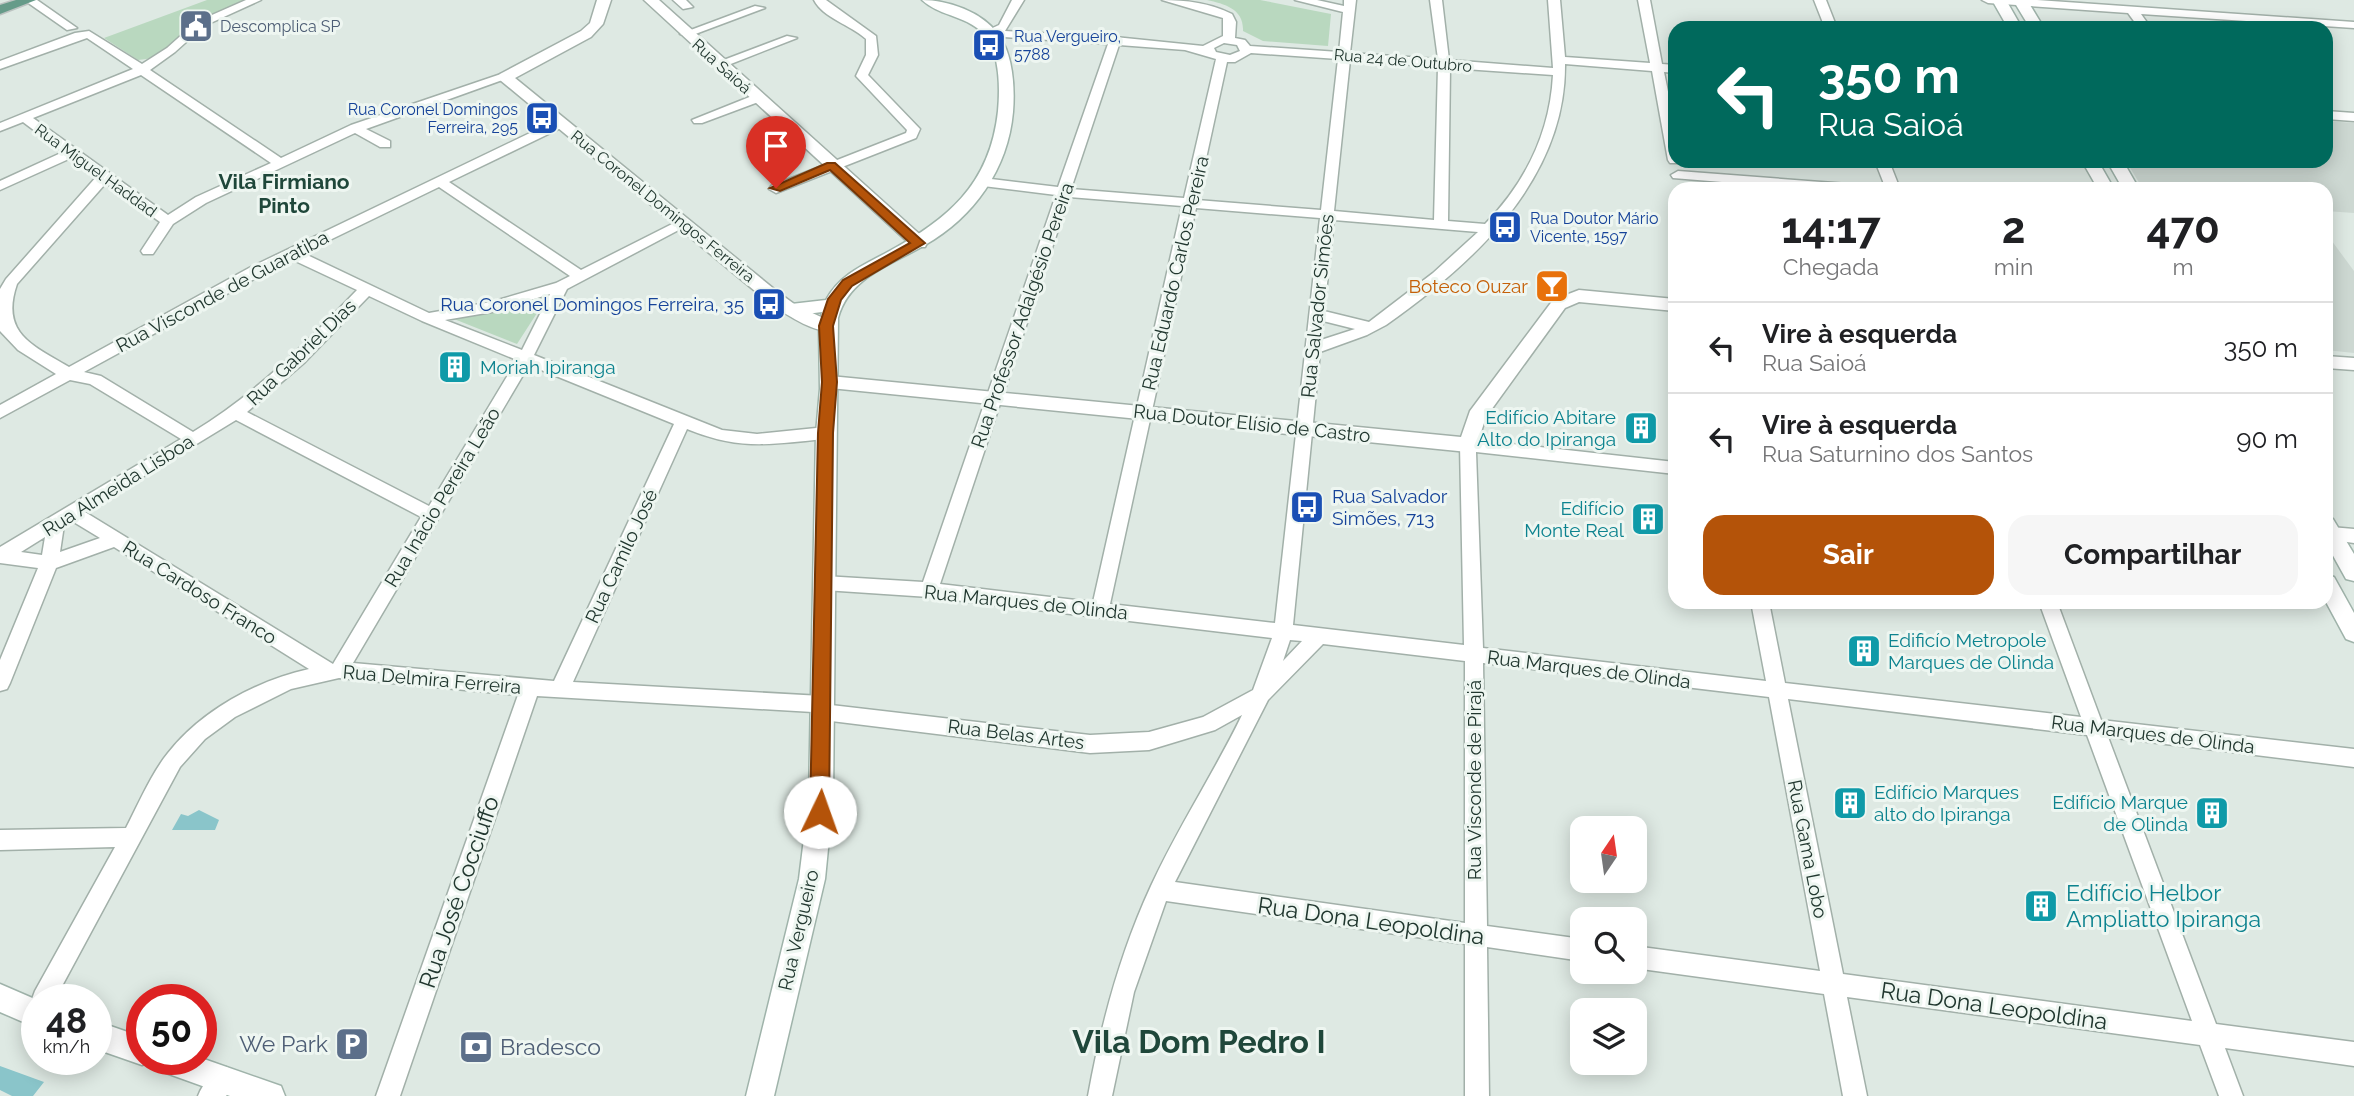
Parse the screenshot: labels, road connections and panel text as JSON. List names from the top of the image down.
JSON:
{
  "streets": {
    "street": [
      "Rua 24 de Outubro",
      "Rua Saioá",
      "Rua Miguel Haddad",
      "Rua Coronel Domingos Ferreira",
      "Rua Eduardo Carlos Pereira",
      "Rua Visconde de Guaratiba",
      "Rua Salvador Simões",
      "Rua Professor Adalgésio Pereira",
      "Rua Gabriel Dias",
      "Rua Doutor Elísio de Castro",
      "Rua Almeida Lisboa",
      "Rua Inácio Pereira Leão",
      "Rua Camilo José",
      "Rua Cardoso Franco",
      "Rua Marques de Olinda",
      "Rua Delmira Ferreira",
      "Rua Belas Artes",
      "Rua Visconde de Pirajá",
      "Rua Gama Lobo",
      "Rua José Cocciuffo",
      "Rua Dona Leopoldina",
      "Rua Vergueiro"
    ]
  },
  "crossings": [
    ["Rua 24 de Outubro", "Rua Salvador Simões"],
    ["Rua Saioá", "Rua Vergueiro"],
    ["Rua Coronel Domingos Ferreira", "Rua Visconde de Guaratiba"],
    ["Rua Coronel Domingos Ferreira", "Rua Vergueiro"],
    ["Rua Eduardo Carlos Pereira", "Rua Doutor Elísio de Castro"],
    ["Rua Eduardo Carlos Pereira", "Rua Marques de Olinda"],
    ["Rua Salvador Simões", "Rua Doutor Elísio de Castro"],
    ["Rua Salvador Simões", "Rua Marques de Olinda"],
    ["Rua Salvador Simões", "Rua Belas Artes"],
    ["Rua Salvador Simões", "Rua Dona Leopoldina"],
    ["Rua Professor Adalgésio Pereira", "Rua Doutor Elísio de Castro"],
    ["Rua Professor Adalgésio Pereira", "Rua Marques de Olinda"],
    ["Rua Gabriel Dias", "Rua Almeida Lisboa"],
    ["Rua Doutor Elísio de Castro", "Rua Visconde de Pirajá"],
    ["Rua Doutor Elísio de Castro", "Rua Vergueiro"],
    ["Rua Almeida Lisboa", "Rua Cardoso Franco"],
    ["Rua Inácio Pereira Leão", "Rua Cardoso Franco"],
    ["Rua Inácio Pereira Leão", "Rua Delmira Ferreira"],
    ["Rua Camilo José", "Rua Delmira Ferreira"],
    ["Rua Cardoso Franco", "Rua Delmira Ferreira"],
    ["Rua Marques de Olinda", "Rua Visconde de Pirajá"],
    ["Rua Marques de Olinda", "Rua Gama Lobo"],
    ["Rua Marques de Olinda", "Rua Vergueiro"],
    ["Rua Delmira Ferreira", "Rua Belas Artes"],
    ["Rua Delmira Ferreira", "Rua José Cocciuffo"],
    ["Rua Delmira Ferreira", "Rua Vergueiro"],
    ["Rua Belas Artes", "Rua Vergueiro"],
    ["Rua Visconde de Pirajá", "Rua Dona Leopoldina"],
    ["Rua Gama Lobo", "Rua Dona Leopoldina"]
  ],
  "districts": ["Vila Firmiano Pinto", "Vila Dom Pedro I"],
  "places": {
    "public building": ["Descomplica SP"],
    "bus stop": [
      "Rua Vergueiro, 5788",
      "Rua Coronel Domingos Ferreira, 295",
      "Rua Doutor Mário Vicente, 1597",
      "Rua Coronel Domingos Ferreira, 35",
      "Rua Salvador Simões, 713"
    ],
    "bar": ["Boteco Ouzar"],
    "building": [
      "Moriah Ipiranga",
      "Edifício Abitare Alto do Ipiranga",
      "Edifício Monte Real",
      "Edificío Metropole Marques de Olinda",
      "Edifício Marques alto do Ipiranga",
      "Edifício Marque de Olinda",
      "Edifício Helbor Ampliatto Ipiranga"
    ],
    "parking": ["We Park"],
    "bank": ["Bradesco"]
  },
  "north": "top",
  "page": {
    "turn": ["350 m", "Rua Saioá"],
    "eta": [
      "14:17",
      "Chegada",
      "2",
      "min",
      "470",
      "m"
    ],
    "list": [
      {
        "name": "Vire à esquerda",
        "note": "Rua Saioá",
        "value": "350 m"
      },
      {
        "name": "Vire à esquerda",
        "note": "Rua Saturnino dos Santos",
        "value": "90 m"
      }
    ],
    "buttons": ["Sair", "Compartilhar"],
    "speed": "48 km/h",
    "limit": "50"
  }
}
